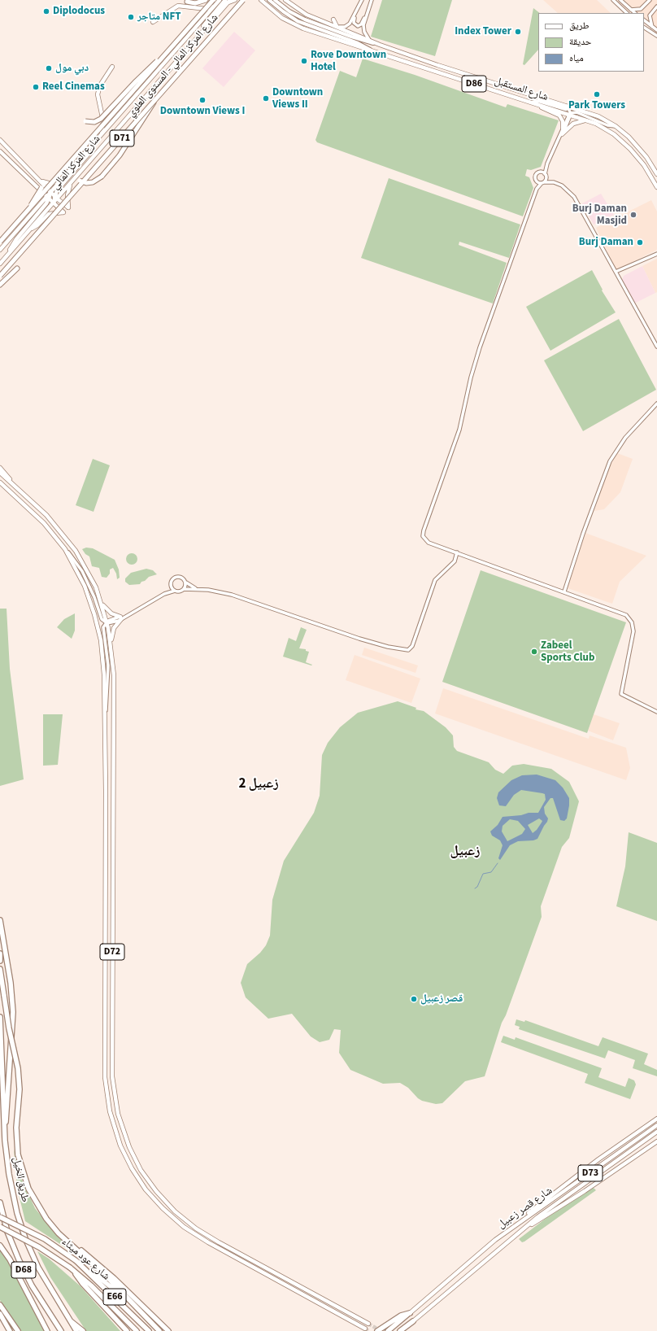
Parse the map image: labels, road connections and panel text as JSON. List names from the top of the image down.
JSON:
{
  "streets": {
    "highway": [
      "شارع المركز المالي - المستوى العلوي",
      "D71",
      "طريق الخيل",
      "شارع عود ميثاء",
      "D68",
      "E66"
    ],
    "main road": [
      "D86",
      "شارع المستقبل",
      "شارع المركز المالي",
      "D72",
      "D73",
      "شارع قصر زعبيل"
    ]
  },
  "districts": ["زعبيل 2", "زعبيل"],
  "places": [
    "Diplodocus",
    "متاجر NFT",
    "Index Tower",
    "Rove Downtown Hotel",
    "دبي مول",
    "Reel Cinemas",
    "Park Towers",
    "Downtown Views II",
    "Downtown Views I",
    "Burj Daman Masjid",
    "Burj Daman",
    "Zabeel Sports Club",
    "قصر زعبيل"
  ],
  "legend": ["طريق", "حديقة", "مياه"]
}
